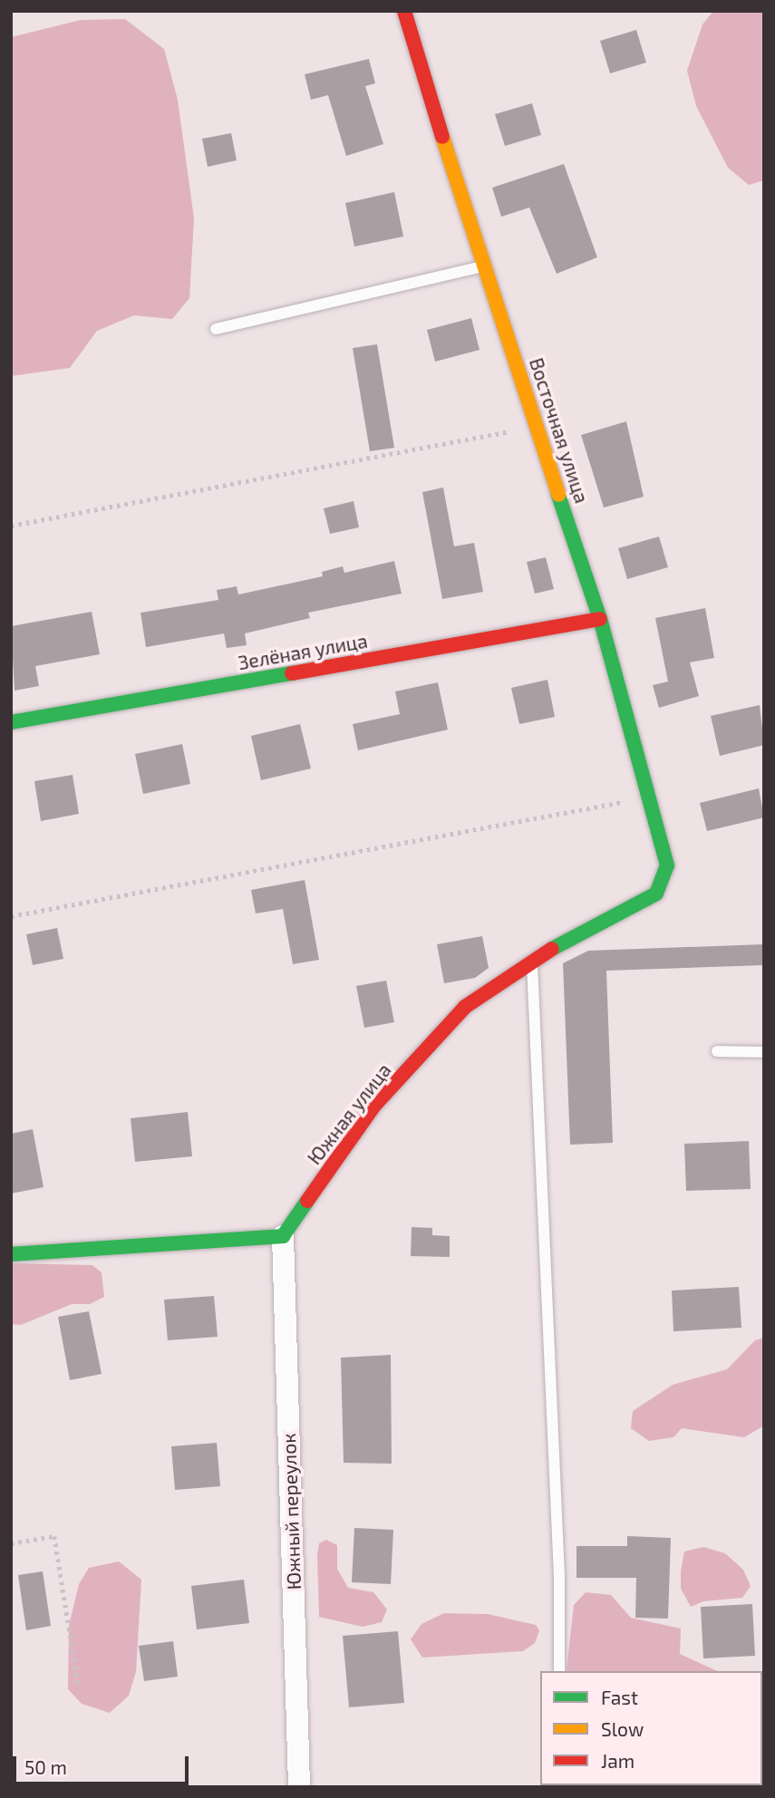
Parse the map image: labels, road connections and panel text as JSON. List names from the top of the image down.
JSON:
{
  "streets": {
    "street": [
      "Восточная улица",
      "Зелёная улица",
      "Южная улица",
      "Южный переулок"
    ]
  },
  "crossings": [
    ["Восточная улица", "Зелёная улица"],
    ["Восточная улица", "Южная улица"],
    ["Южная улица", "Южный переулок"]
  ],
  "legend": ["Fast", "Slow", "Jam"],
  "scale_bar": "50 m"
}
